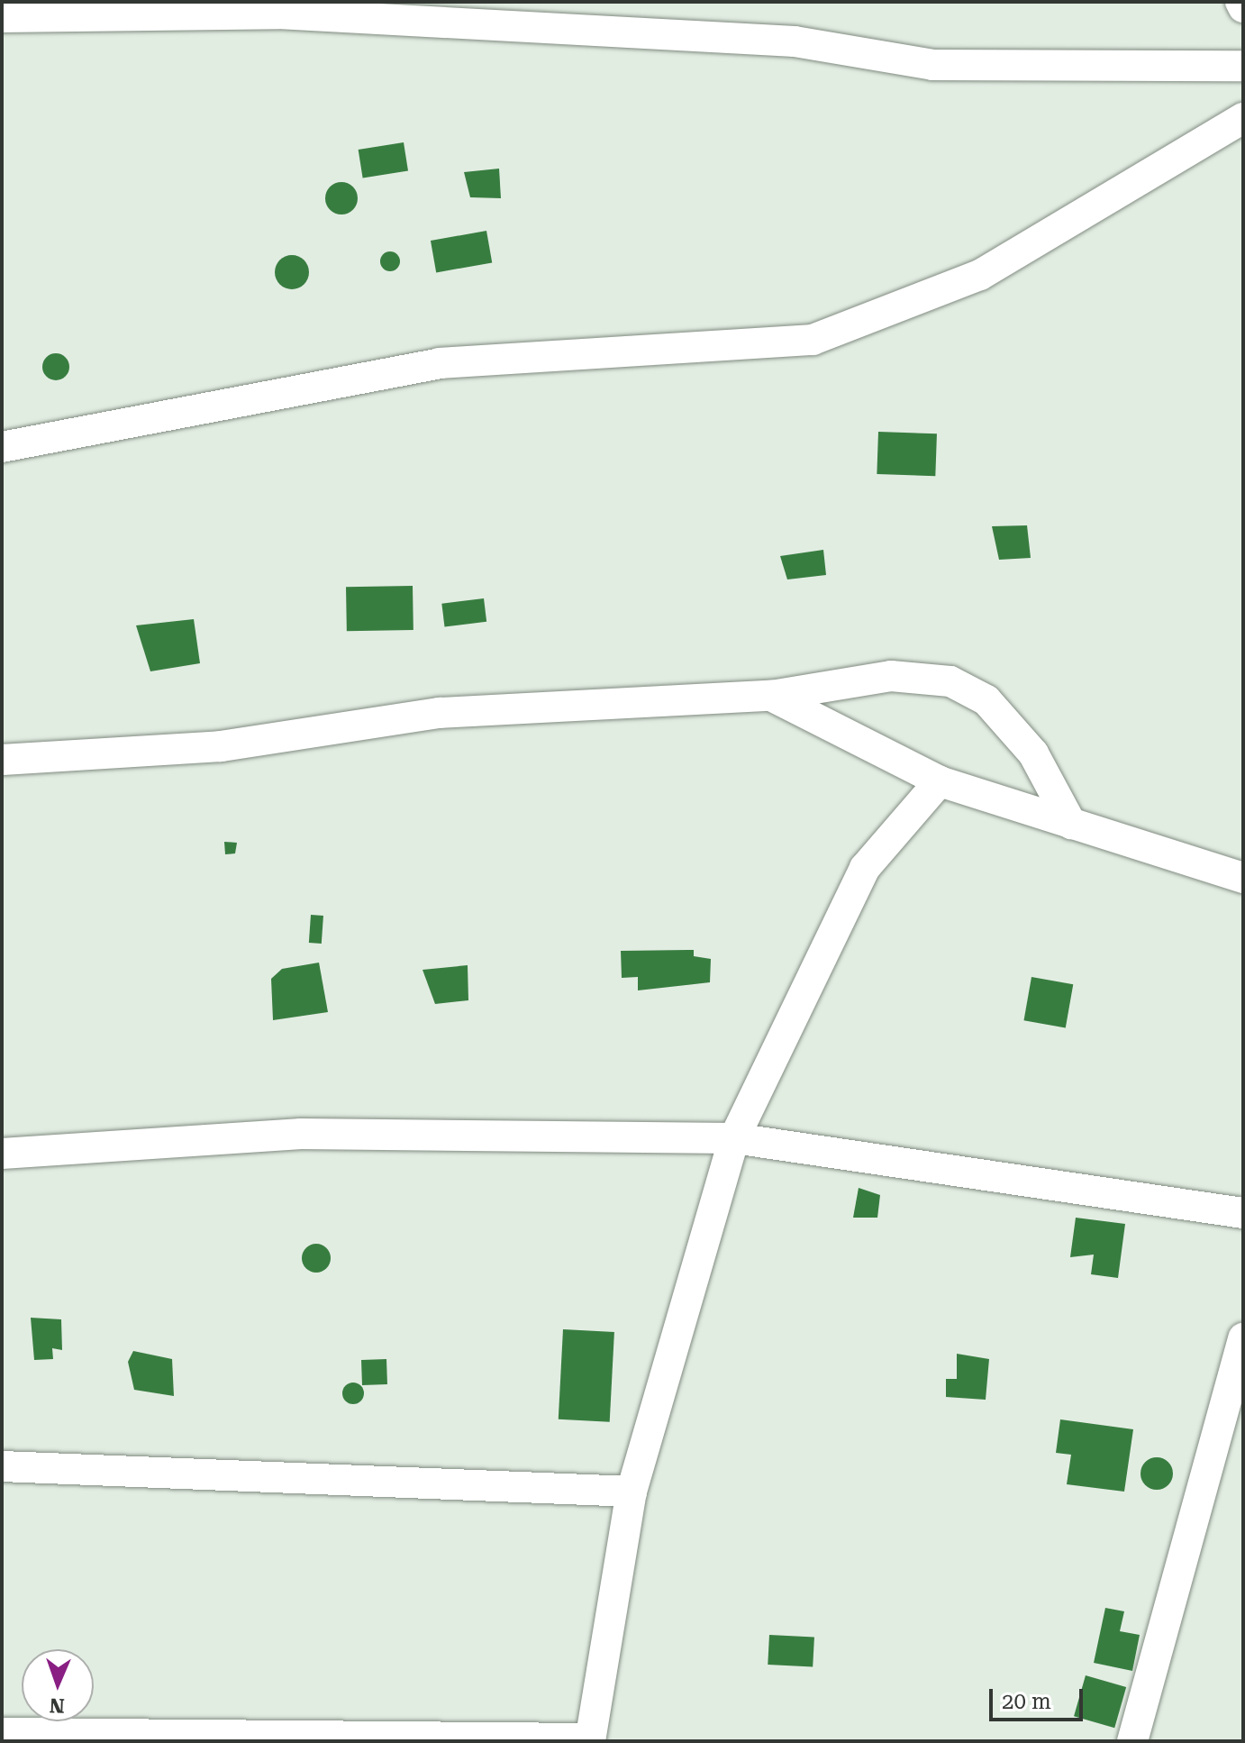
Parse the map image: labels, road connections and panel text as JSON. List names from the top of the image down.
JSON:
{
  "scale_bar": "20 m",
  "north": "bottom"
}
